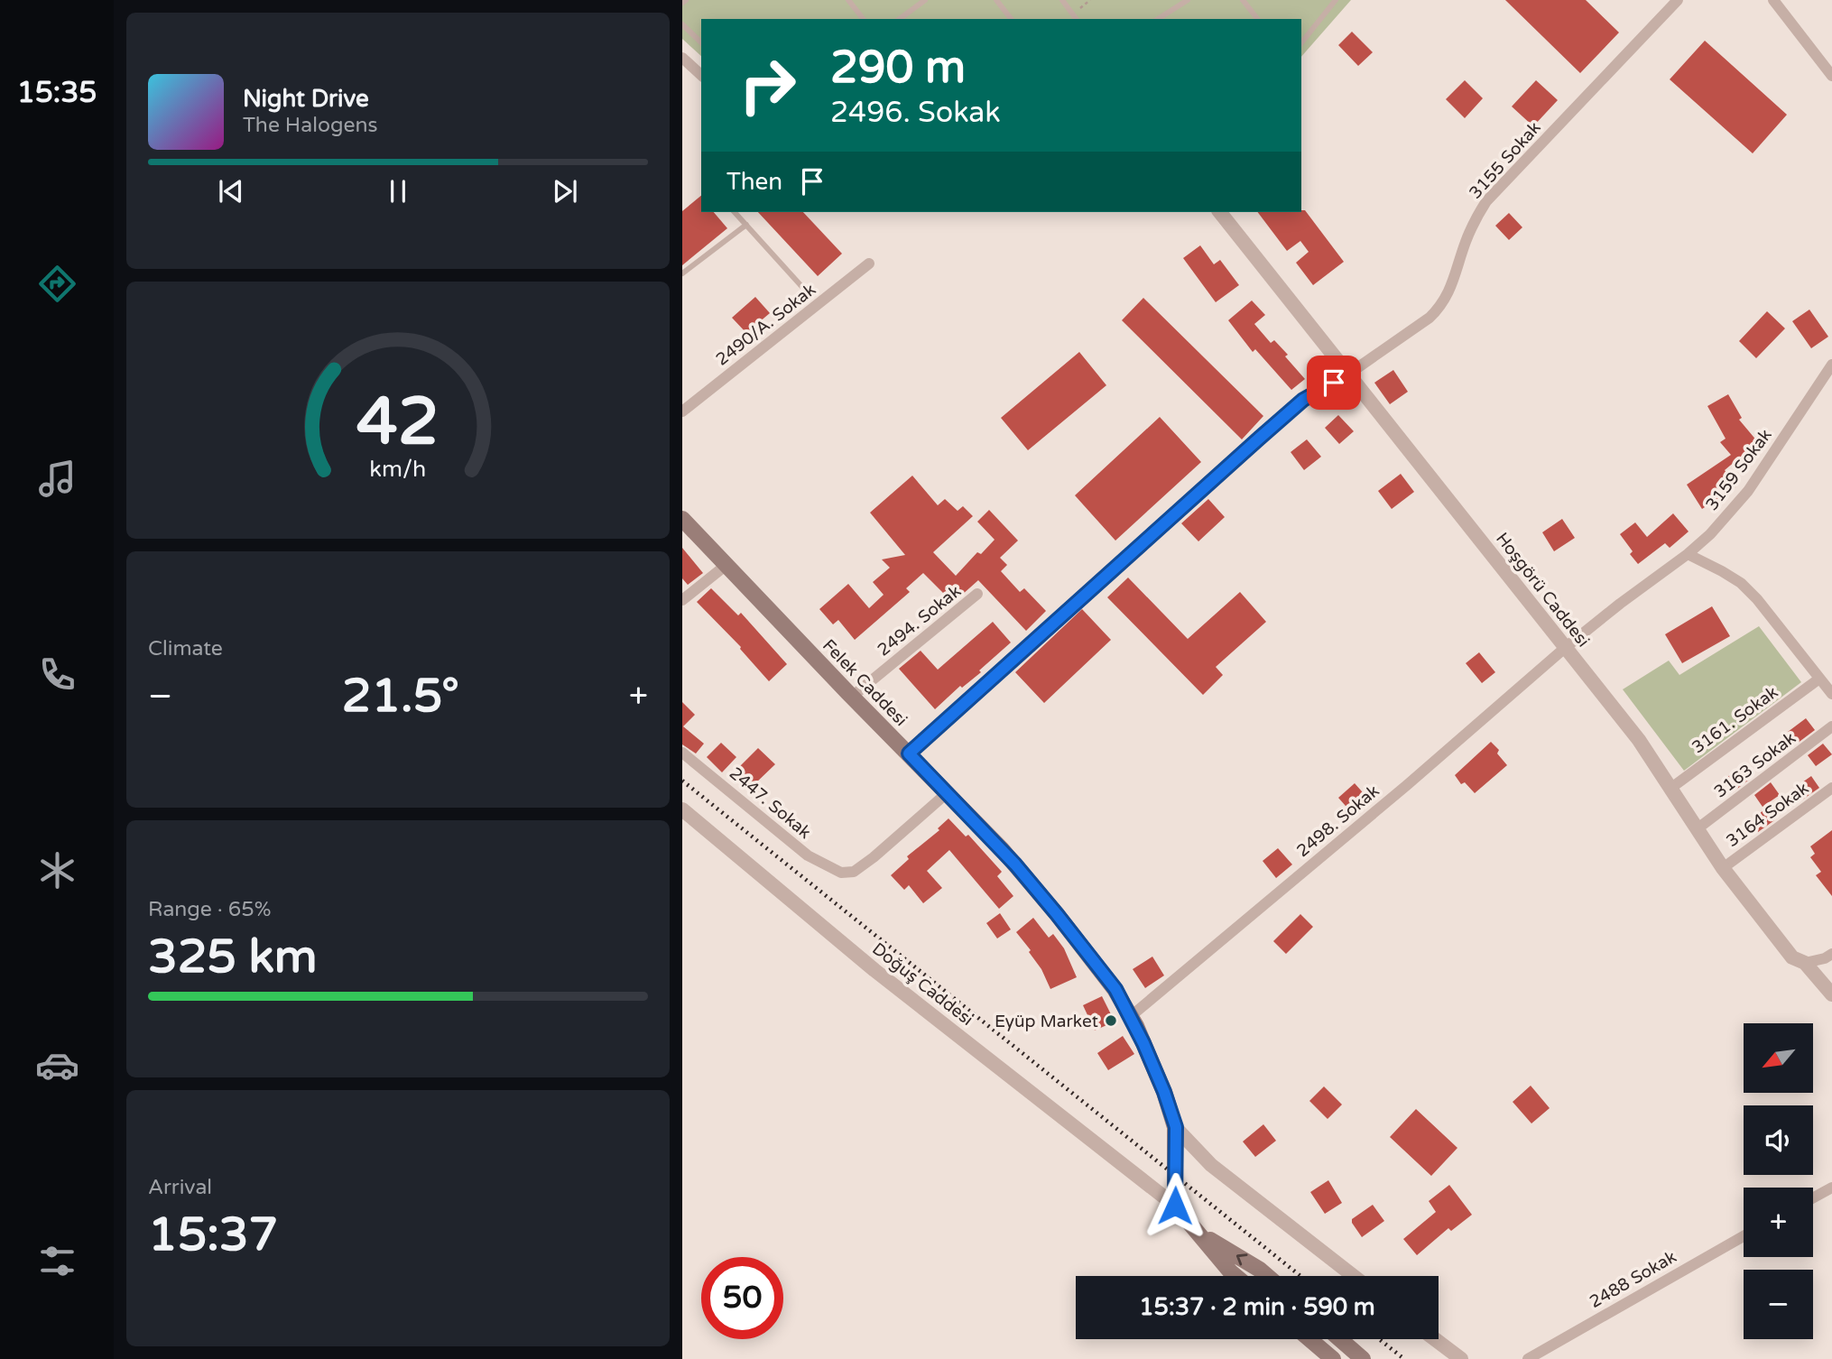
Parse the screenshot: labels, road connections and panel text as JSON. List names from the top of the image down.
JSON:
{
  "streets": {
    "main road": ["Felek Caddesi"],
    "street": [
      "3155 Sokak",
      "2490/A. Sokak",
      "3159 Sokak",
      "Hoşgörü Caddesi",
      "2494. Sokak",
      "3161. Sokak",
      "3163 Sokak",
      "2447. Sokak",
      "3164 Sokak",
      "2498. Sokak",
      "Doğuş Caddesi",
      "2488 Sokak"
    ]
  },
  "crossings": [
    ["3155 Sokak", "Hoşgörü Caddesi"],
    ["3155 Sokak", "Felek Caddesi"],
    ["3159 Sokak", "Hoşgörü Caddesi"],
    ["3159 Sokak", "2498. Sokak"],
    ["Hoşgörü Caddesi", "3161. Sokak"],
    ["Hoşgörü Caddesi", "3163 Sokak"],
    ["Hoşgörü Caddesi", "3164 Sokak"],
    ["Hoşgörü Caddesi", "2498. Sokak"],
    ["2494. Sokak", "Felek Caddesi"],
    ["Felek Caddesi", "2447. Sokak"],
    ["Felek Caddesi", "2498. Sokak"],
    ["Felek Caddesi", "Doğuş Caddesi"]
  ],
  "places": ["Eyüp Market"],
  "north": "bottom left",
  "page": {
    "tabs": "15:35",
    "turn": ["290 m", "2496. Sokak"],
    "song": ["Night Drive", "The Halogens"],
    "then": "Then",
    "tile": [
      "Climate",
      ["Range · 65%", "325 km"],
      ["Arrival", "15:37"]
    ],
    "heat": ["−", "21.5°", "+"],
    "map_buttons": ["+", "−"],
    "limit": "50",
    "trip": "15:37 · 2 min · 590 m",
    "gauge": ["42", "km/h"]
  }
}
